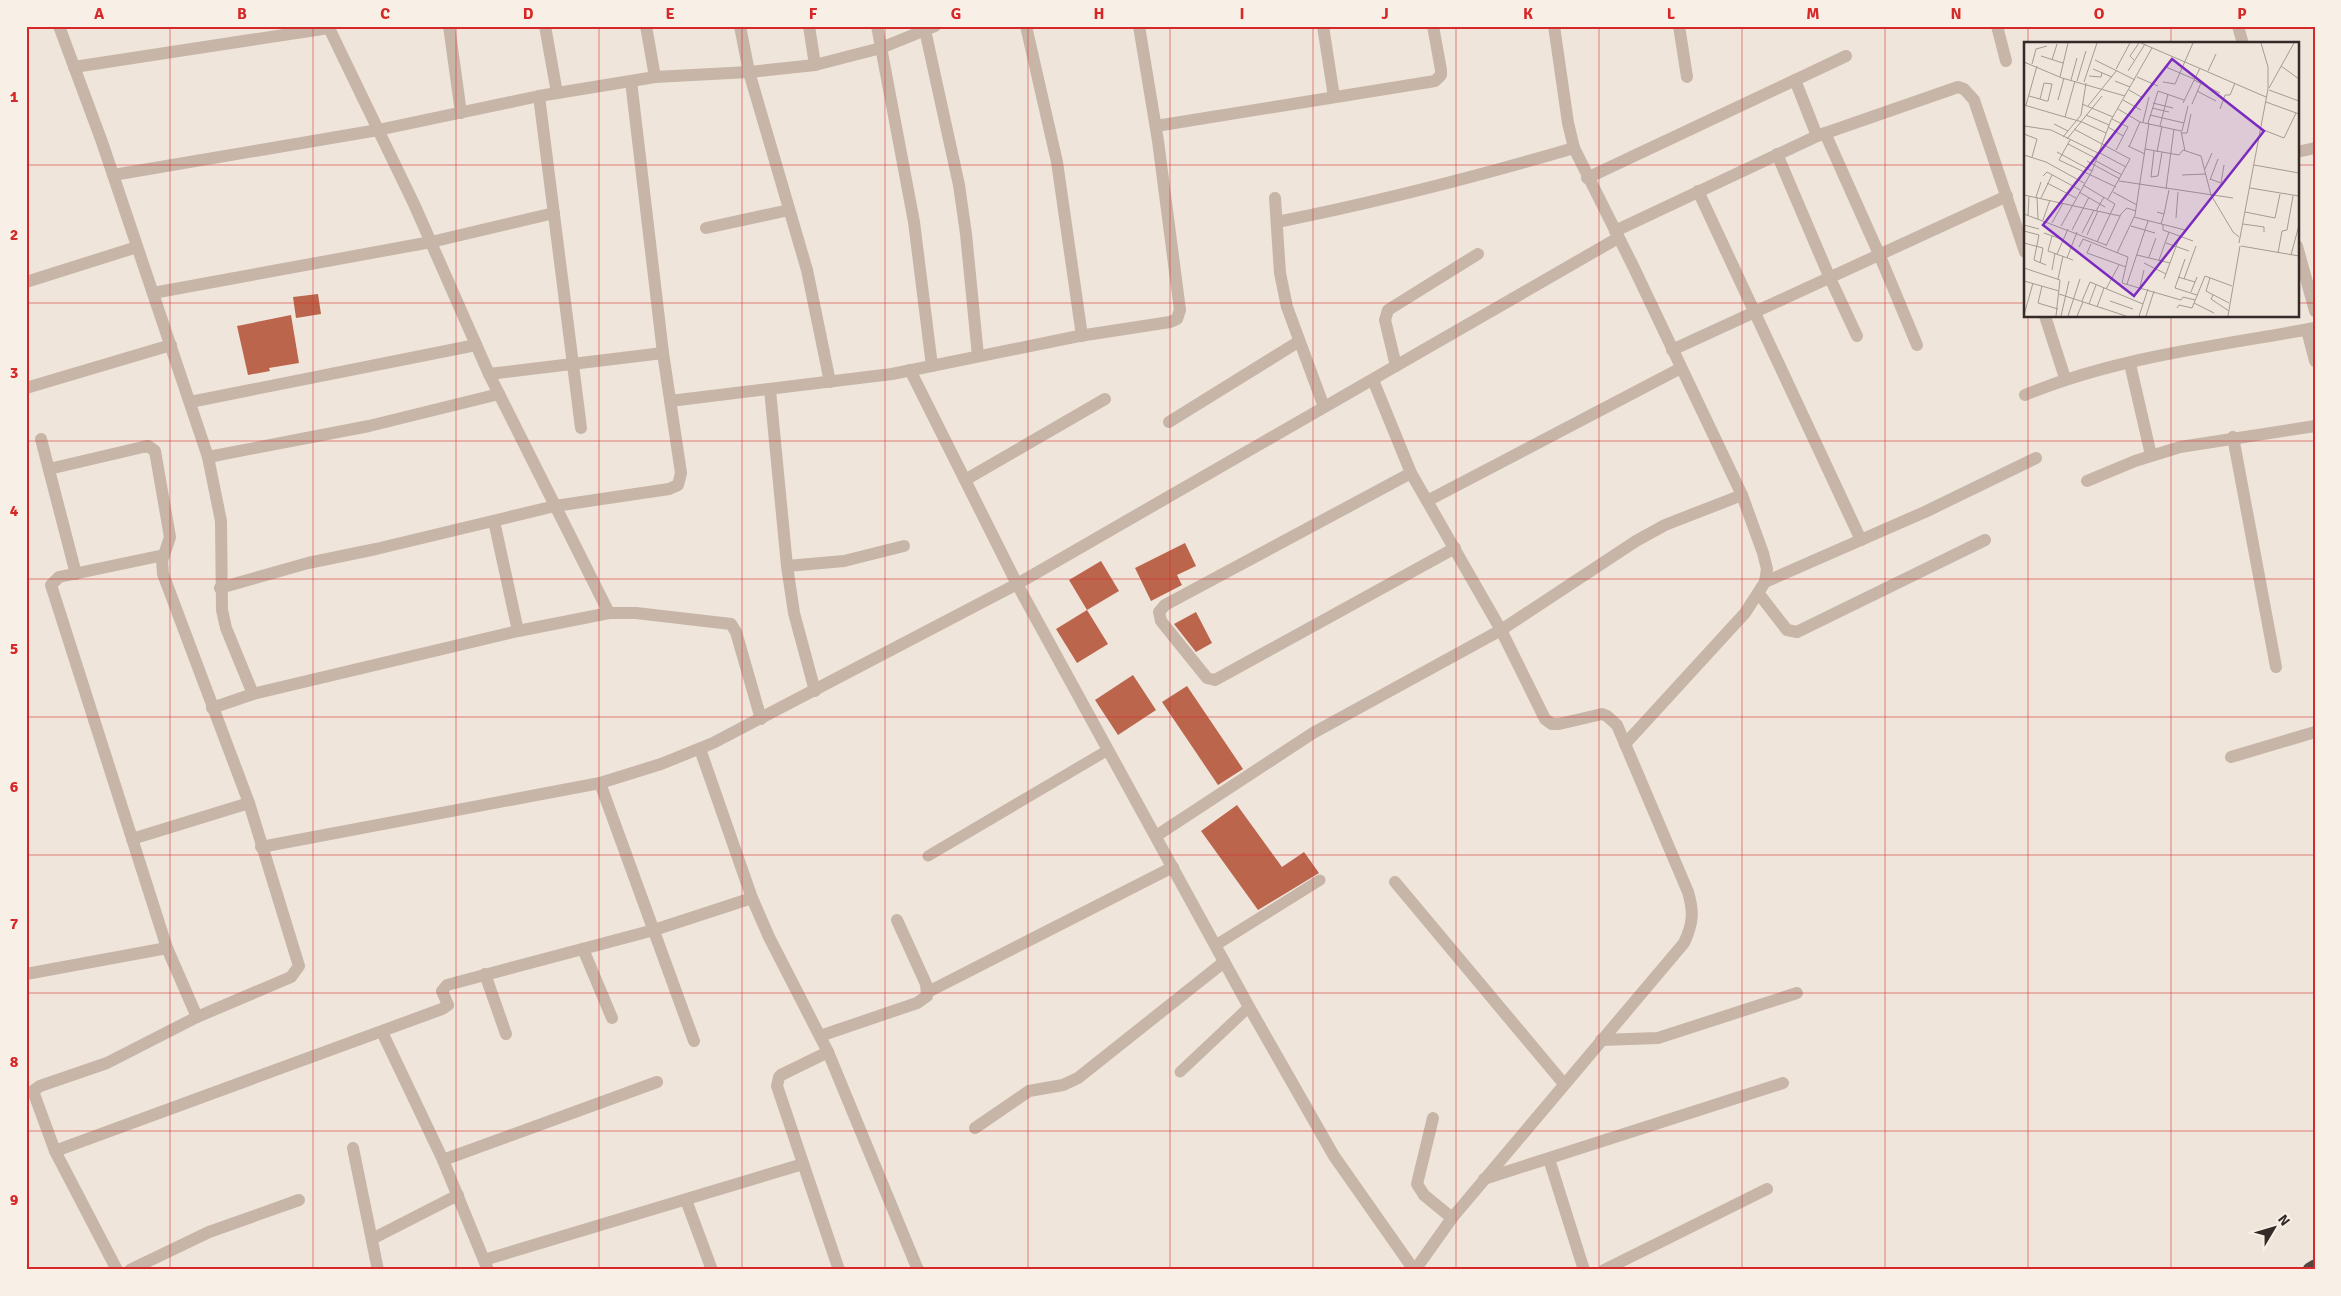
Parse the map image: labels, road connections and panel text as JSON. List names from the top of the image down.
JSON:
{
  "north": "top right",
  "grid": {
    "columns": [
      "A",
      "B",
      "C",
      "D",
      "E",
      "F",
      "G",
      "H",
      "I",
      "J",
      "K",
      "L",
      "M",
      "N",
      "O",
      "P"
    ],
    "rows": [
      "1",
      "2",
      "3",
      "4",
      "5",
      "6",
      "7",
      "8",
      "9"
    ]
  }
}
